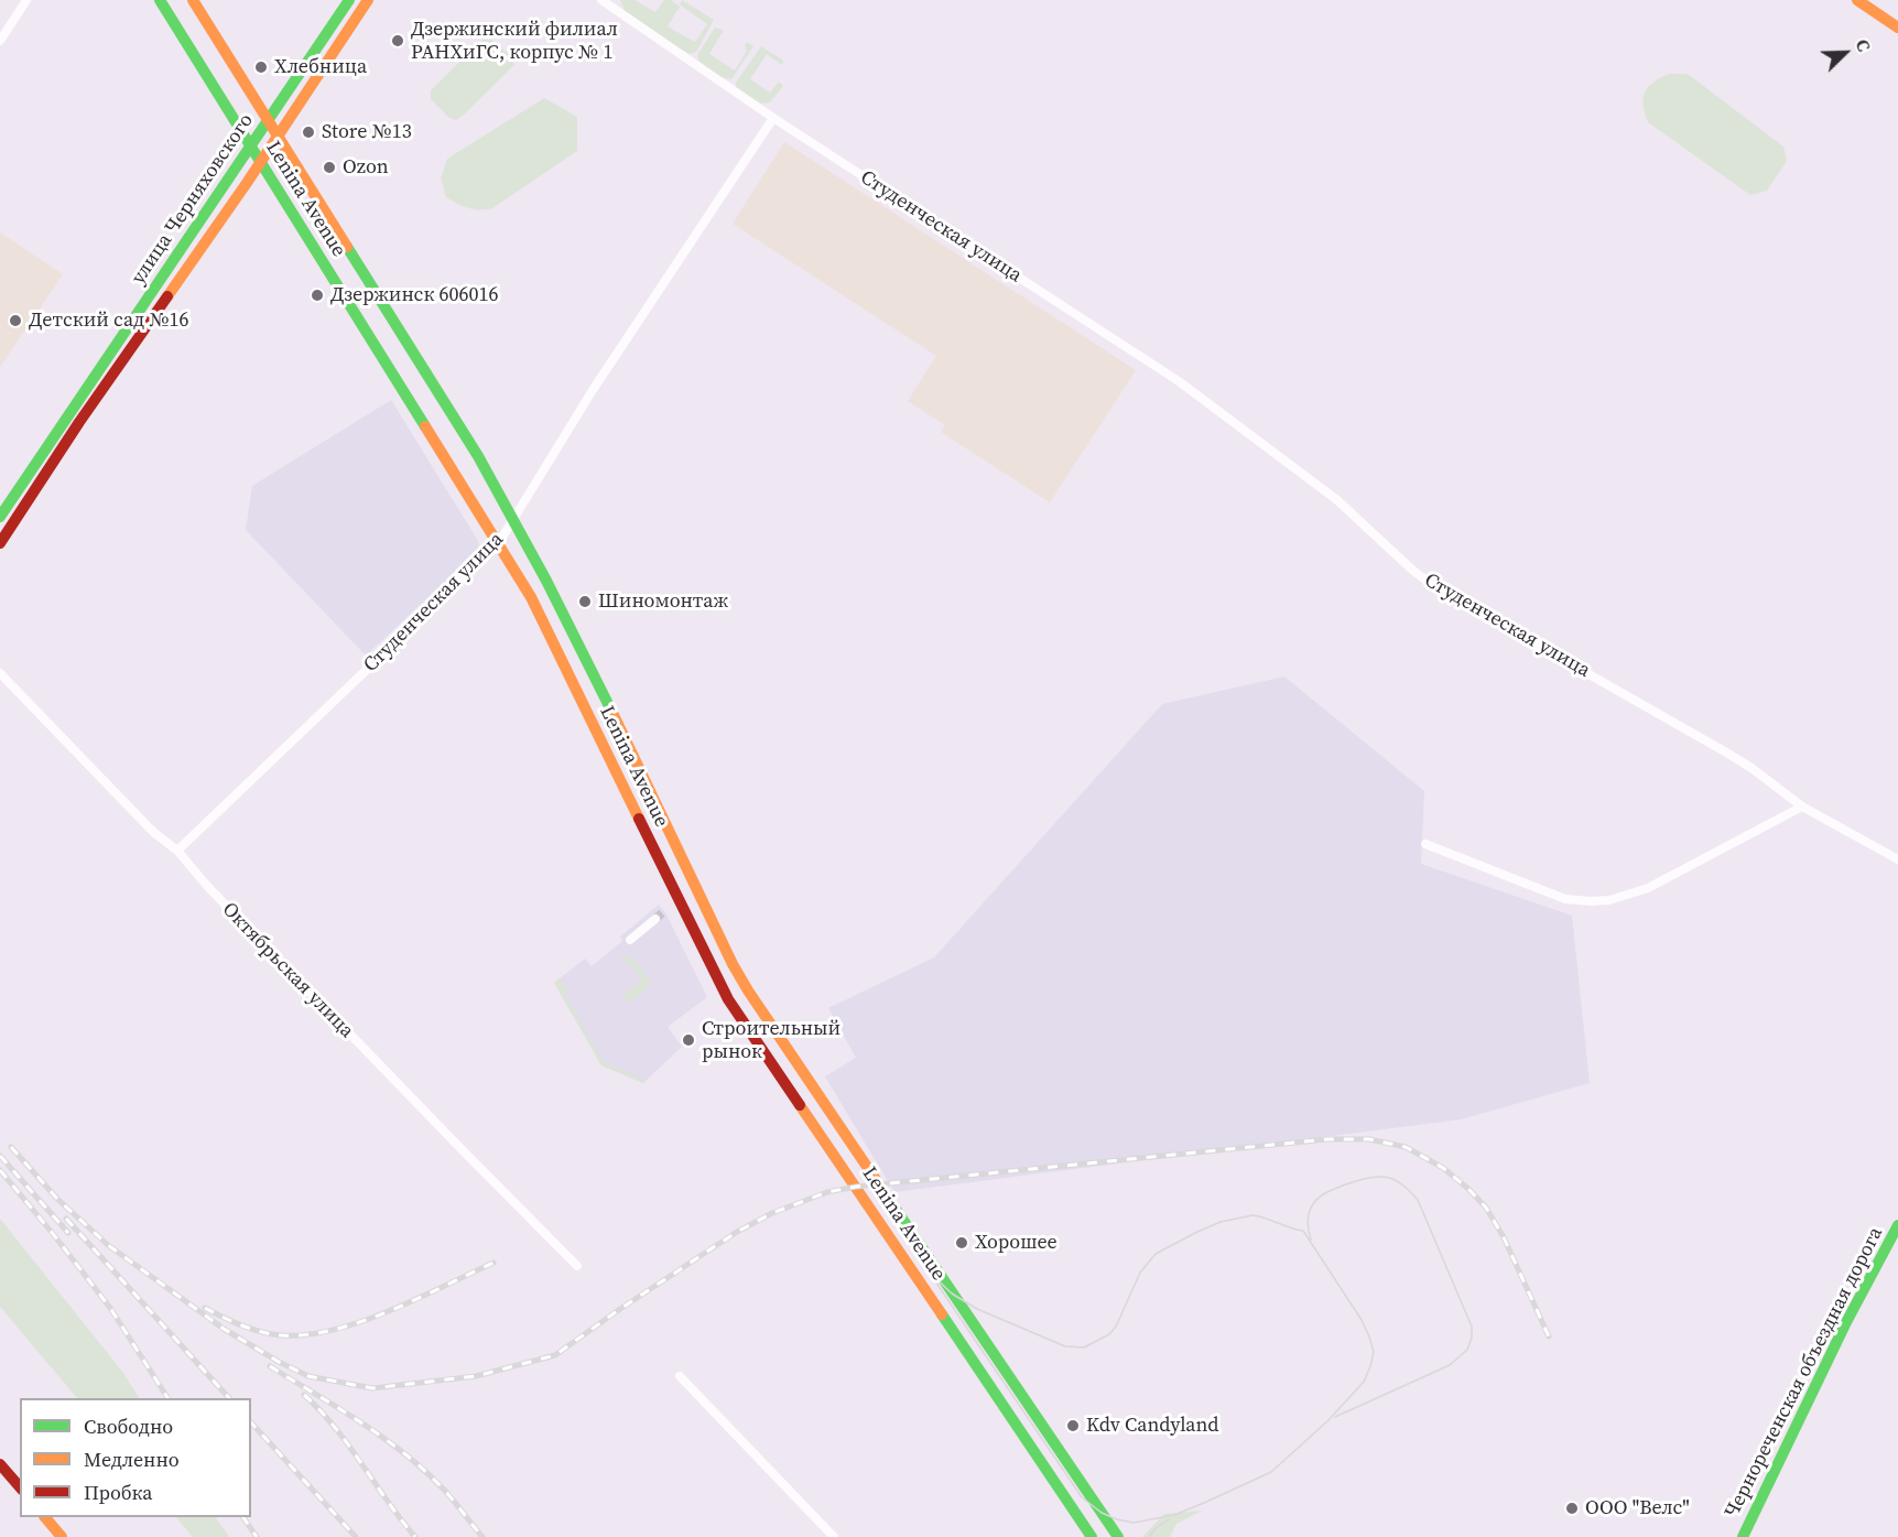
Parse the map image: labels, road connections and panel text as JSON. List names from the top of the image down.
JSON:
{
  "streets": {
    "main road": ["улица Черняховского", "Lenina Avenue", "Чернореченская объездная дорога"],
    "street": ["Студенческая улица", "Октябрьская улица"]
  },
  "crossings": [
    ["улица Черняховского", "Lenina Avenue"],
    ["Lenina Avenue", "Студенческая улица"],
    ["Студенческая улица", "Октябрьская улица"]
  ],
  "places": [
    "Дзержинский филиал РАНХиГС, корпус № 1",
    "Хлебница",
    "Store №13",
    "Ozon",
    "Дзержинск 606016",
    "Детский сад №16",
    "Шиномонтаж",
    "Строительный рынок",
    "Хорошее",
    "Kdv Candyland",
    "ООО \"Велс\""
  ],
  "legend": ["Свободно", "Медленно", "Пробка"],
  "north": "top right"
}
